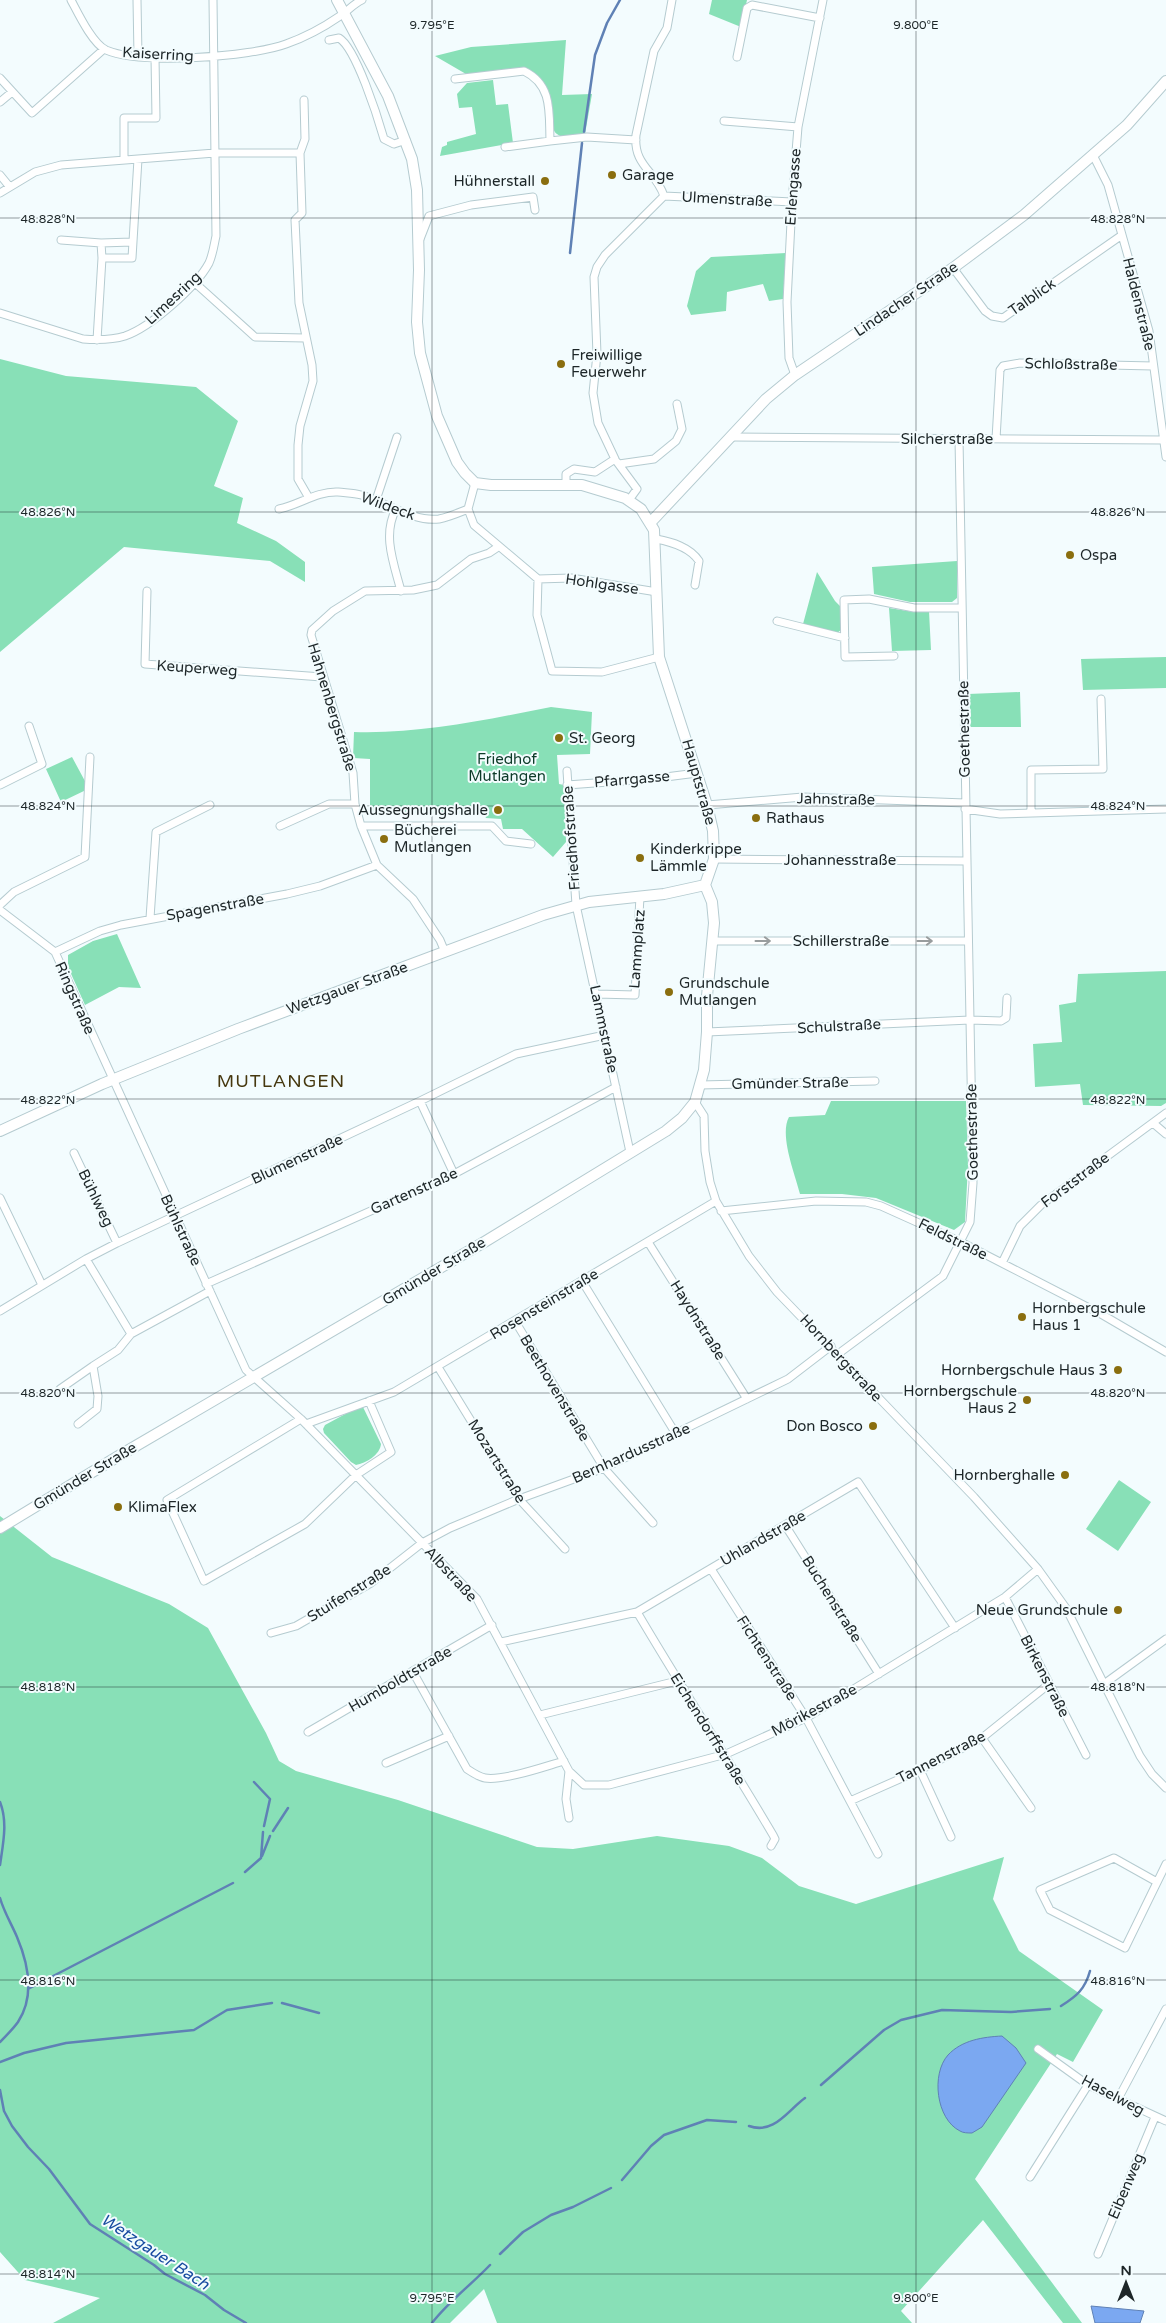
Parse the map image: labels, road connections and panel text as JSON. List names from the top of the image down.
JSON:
{
  "streets": {
    "street": [
      "Kaiserring",
      "Erlengasse",
      "Ulmenstraße",
      "Talblick",
      "Limesring",
      "Lindacher Straße",
      "Haldenstraße",
      "Schloßstraße",
      "Silcherstraße",
      "Wildeck",
      "Hohlgasse",
      "Keuperweg",
      "Hahnenbergstraße",
      "Goethestraße",
      "Pfarrgasse",
      "Hauptstraße",
      "Jahnstraße",
      "Friedhofstraße",
      "Johannesstraße",
      "Spagenstraße",
      "Schillerstraße",
      "Lammplatz",
      "Wetzgauer Straße",
      "Ringstraße",
      "Schulstraße",
      "Lammstraße",
      "Gmünder Straße",
      "Blumenstraße",
      "Forststraße",
      "Gartenstraße",
      "Bühlweg",
      "Bühlstraße",
      "Feldstraße",
      "Rosensteinstraße",
      "Haydnstraße",
      "Hornbergstraße",
      "Beethovenstraße",
      "Bernhardusstraße",
      "Mozartstraße",
      "Uhlandstraße",
      "Albstraße",
      "Stuifenstraße",
      "Buchenstraße",
      "Fichtenstraße",
      "Birkenstraße",
      "Humboldtstraße",
      "Mörikestraße",
      "Eichendorffstraße",
      "Tannenstraße",
      "Haselweg",
      "Eibenweg"
    ]
  },
  "crossings": [
    ["Kaiserring", "Limesring"],
    ["Erlengasse", "Ulmenstraße"],
    ["Erlengasse", "Lindacher Straße"],
    ["Talblick", "Lindacher Straße"],
    ["Talblick", "Haldenstraße"],
    ["Lindacher Straße", "Haldenstraße"],
    ["Lindacher Straße", "Silcherstraße"],
    ["Lindacher Straße", "Hauptstraße"],
    ["Haldenstraße", "Schloßstraße"],
    ["Haldenstraße", "Silcherstraße"],
    ["Schloßstraße", "Silcherstraße"],
    ["Silcherstraße", "Goethestraße"],
    ["Hohlgasse", "Hauptstraße"],
    ["Keuperweg", "Hahnenbergstraße"],
    ["Hahnenbergstraße", "Spagenstraße"],
    ["Hahnenbergstraße", "Wetzgauer Straße"],
    ["Goethestraße", "Jahnstraße"],
    ["Goethestraße", "Johannesstraße"],
    ["Goethestraße", "Schillerstraße"],
    ["Goethestraße", "Schulstraße"],
    ["Goethestraße", "Feldstraße"],
    ["Pfarrgasse", "Hauptstraße"],
    ["Pfarrgasse", "Friedhofstraße"],
    ["Hauptstraße", "Jahnstraße"],
    ["Hauptstraße", "Johannesstraße"],
    ["Hauptstraße", "Wetzgauer Straße"],
    ["Friedhofstraße", "Wetzgauer Straße"],
    ["Friedhofstraße", "Lammstraße"],
    ["Spagenstraße", "Ringstraße"],
    ["Lammplatz", "Wetzgauer Straße"],
    ["Lammplatz", "Lammstraße"],
    ["Wetzgauer Straße", "Ringstraße"],
    ["Wetzgauer Straße", "Lammstraße"],
    ["Wetzgauer Straße", "Bühlstraße"],
    ["Ringstraße", "Bühlstraße"],
    ["Lammstraße", "Gmünder Straße"],
    ["Lammstraße", "Blumenstraße"],
    ["Lammstraße", "Gartenstraße"],
    ["Gmünder Straße", "Bühlstraße"],
    ["Gmünder Straße", "Hornbergstraße"],
    ["Gmünder Straße", "Albstraße"],
    ["Blumenstraße", "Bühlweg"],
    ["Blumenstraße", "Bühlstraße"],
    ["Forststraße", "Feldstraße"],
    ["Gartenstraße", "Bühlstraße"],
    ["Bühlstraße", "Albstraße"],
    ["Feldstraße", "Hornbergstraße"],
    ["Rosensteinstraße", "Haydnstraße"],
    ["Rosensteinstraße", "Hornbergstraße"],
    ["Rosensteinstraße", "Beethovenstraße"],
    ["Rosensteinstraße", "Mozartstraße"],
    ["Rosensteinstraße", "Albstraße"],
    ["Haydnstraße", "Bernhardusstraße"],
    ["Hornbergstraße", "Bernhardusstraße"],
    ["Hornbergstraße", "Mörikestraße"],
    ["Beethovenstraße", "Bernhardusstraße"],
    ["Bernhardusstraße", "Mozartstraße"],
    ["Bernhardusstraße", "Albstraße"],
    ["Bernhardusstraße", "Stuifenstraße"],
    ["Uhlandstraße", "Albstraße"],
    ["Uhlandstraße", "Buchenstraße"],
    ["Uhlandstraße", "Fichtenstraße"],
    ["Uhlandstraße", "Mörikestraße"],
    ["Uhlandstraße", "Eichendorffstraße"],
    ["Albstraße", "Stuifenstraße"],
    ["Albstraße", "Humboldtstraße"],
    ["Albstraße", "Mörikestraße"],
    ["Buchenstraße", "Mörikestraße"],
    ["Fichtenstraße", "Mörikestraße"],
    ["Fichtenstraße", "Tannenstraße"],
    ["Birkenstraße", "Mörikestraße"],
    ["Birkenstraße", "Tannenstraße"],
    ["Mörikestraße", "Eichendorffstraße"],
    ["Haselweg", "Eibenweg"]
  ],
  "one_way": ["Schillerstraße"],
  "districts": ["MUTLANGEN"],
  "water": ["Wetzgauer Bach"],
  "parks": ["Friedhof Mutlangen"],
  "places": [
    "Garage",
    "Hühnerstall",
    "Freiwillige Feuerwehr",
    "Ospa",
    "St. Georg",
    "Aussegnungshalle",
    "Rathaus",
    "Bücherei Mutlangen",
    "Kinderkrippe Lämmle",
    "Grundschule Mutlangen",
    "Hornbergschule Haus 1",
    "Hornbergschule Haus 3",
    "Hornbergschule Haus 2",
    "Don Bosco",
    "Hornberghalle",
    "KlimaFlex",
    "Neue Grundschule"
  ],
  "north": "top",
  "coordinates": [
    "9.795°E",
    "9.800°E",
    "48.828°N",
    "48.826°N",
    "48.824°N",
    "48.822°N",
    "48.820°N",
    "48.818°N",
    "48.816°N",
    "48.814°N"
  ]
}
